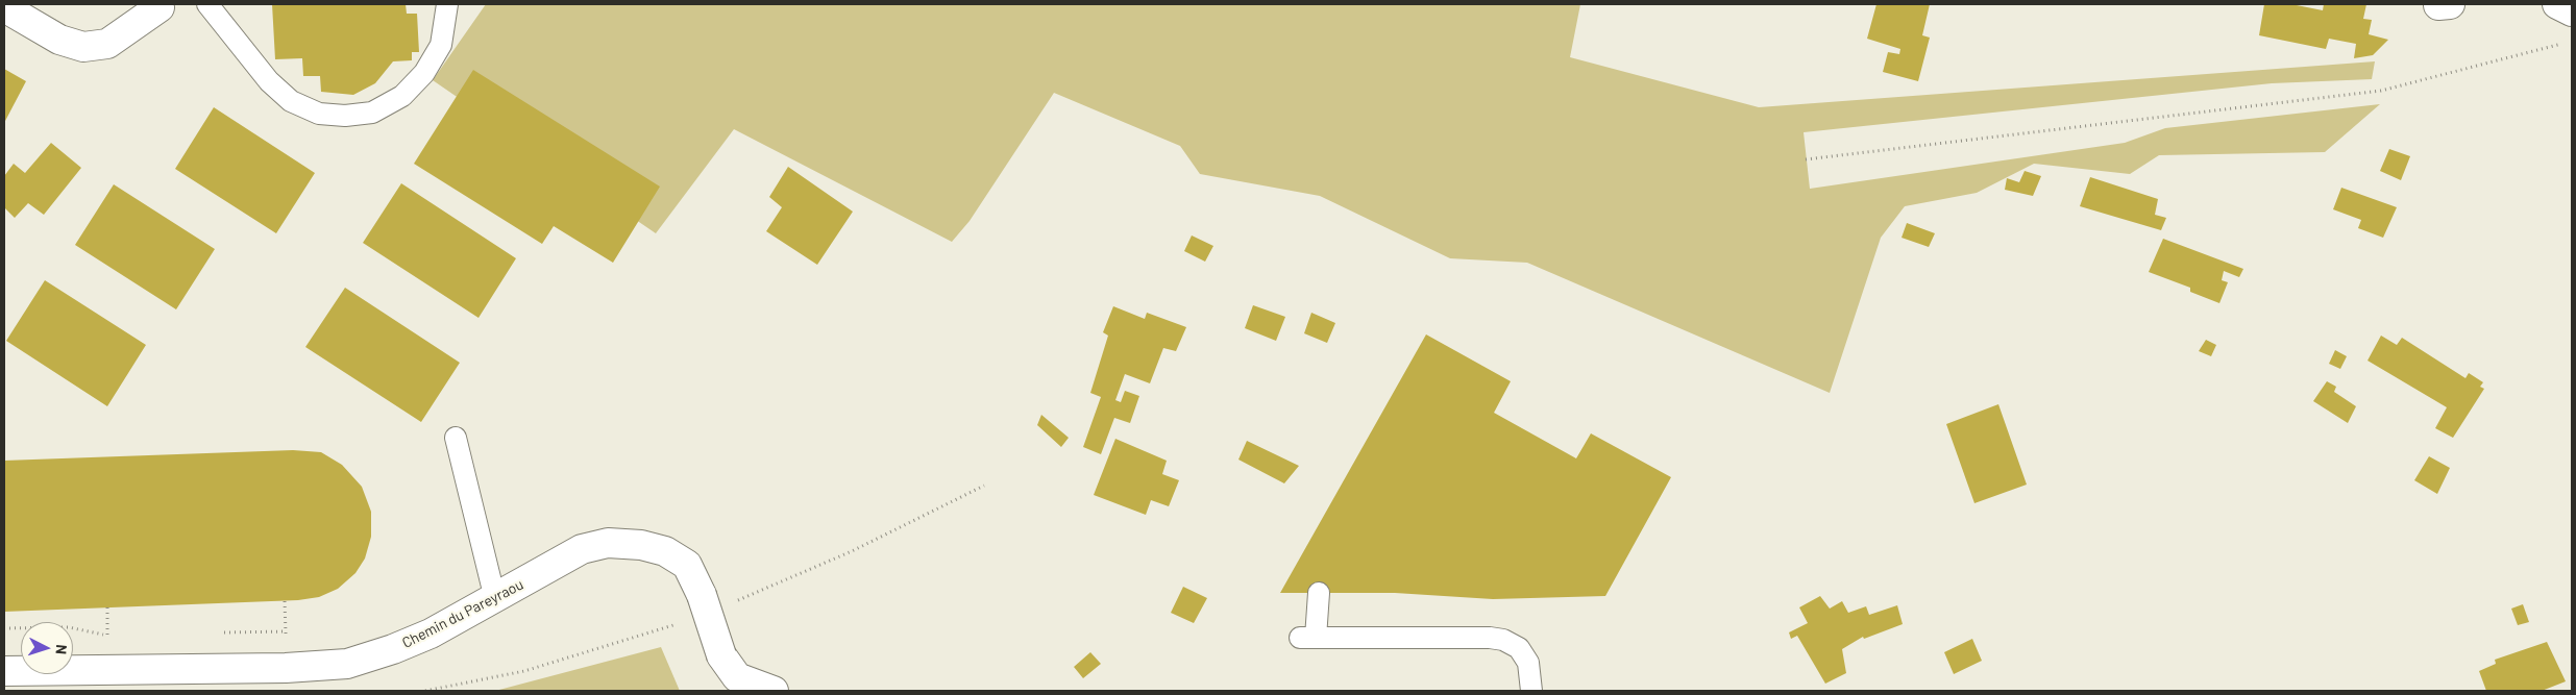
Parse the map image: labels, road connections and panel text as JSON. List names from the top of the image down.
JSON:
{
  "streets": {
    "street": ["Chemin du Pareyraou"]
  },
  "north": "right"
}
